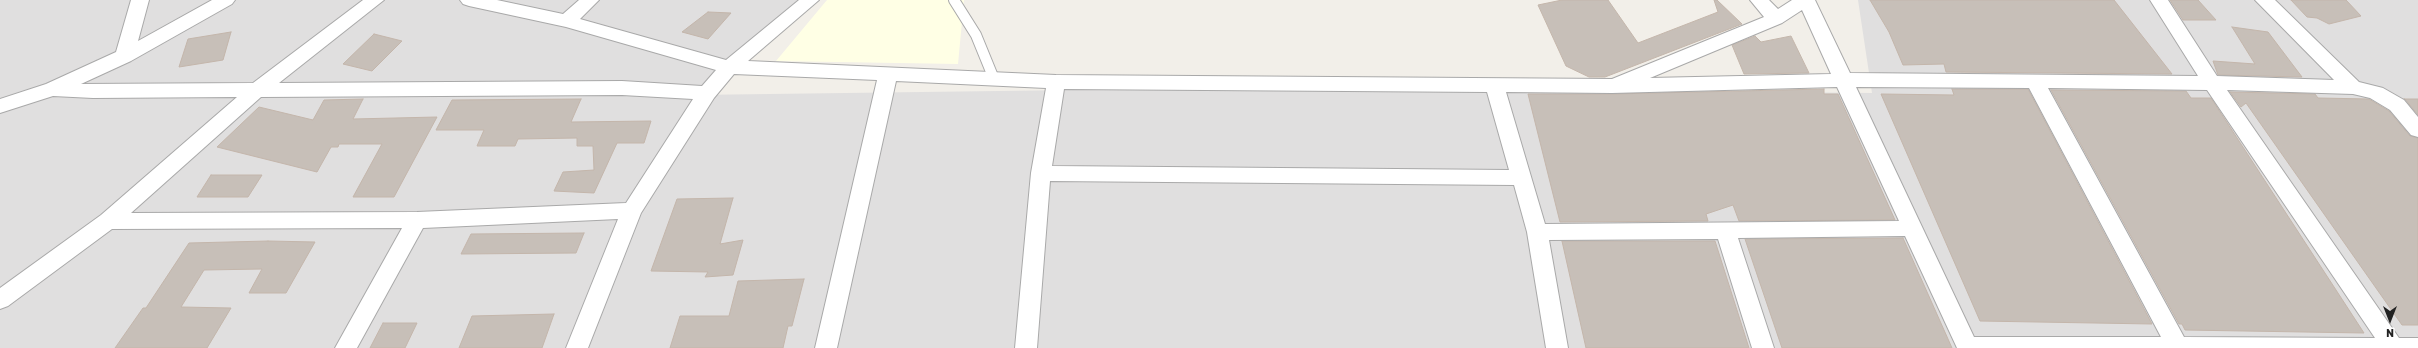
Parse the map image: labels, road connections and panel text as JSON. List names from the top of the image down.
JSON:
{
  "north": "bottom"
}
